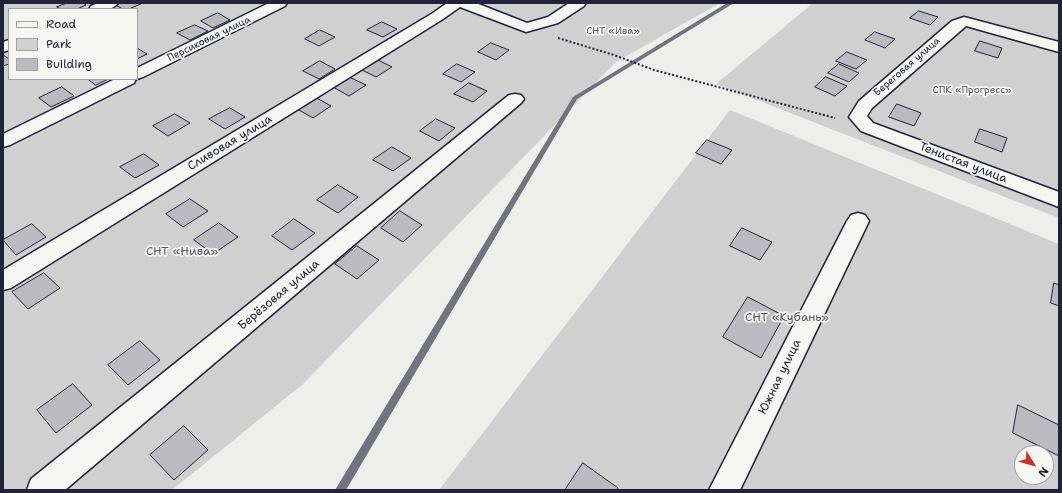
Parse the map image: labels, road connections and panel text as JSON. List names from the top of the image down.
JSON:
{
  "streets": {
    "street": [
      "Персиковая улица",
      "Береговая улица",
      "Сливовая улица",
      "Тенистая улица",
      "Берёзовая улица",
      "Южная улица"
    ]
  },
  "crossings": [
    ["Береговая улица", "Тенистая улица"]
  ],
  "parks": [
    "СНТ «Ива»",
    "СПК «Прогресс»",
    "СНТ «Нива»",
    "СНТ «Кубань»"
  ],
  "legend": ["Road", "Park", "Building"],
  "north": "bottom right"
}
